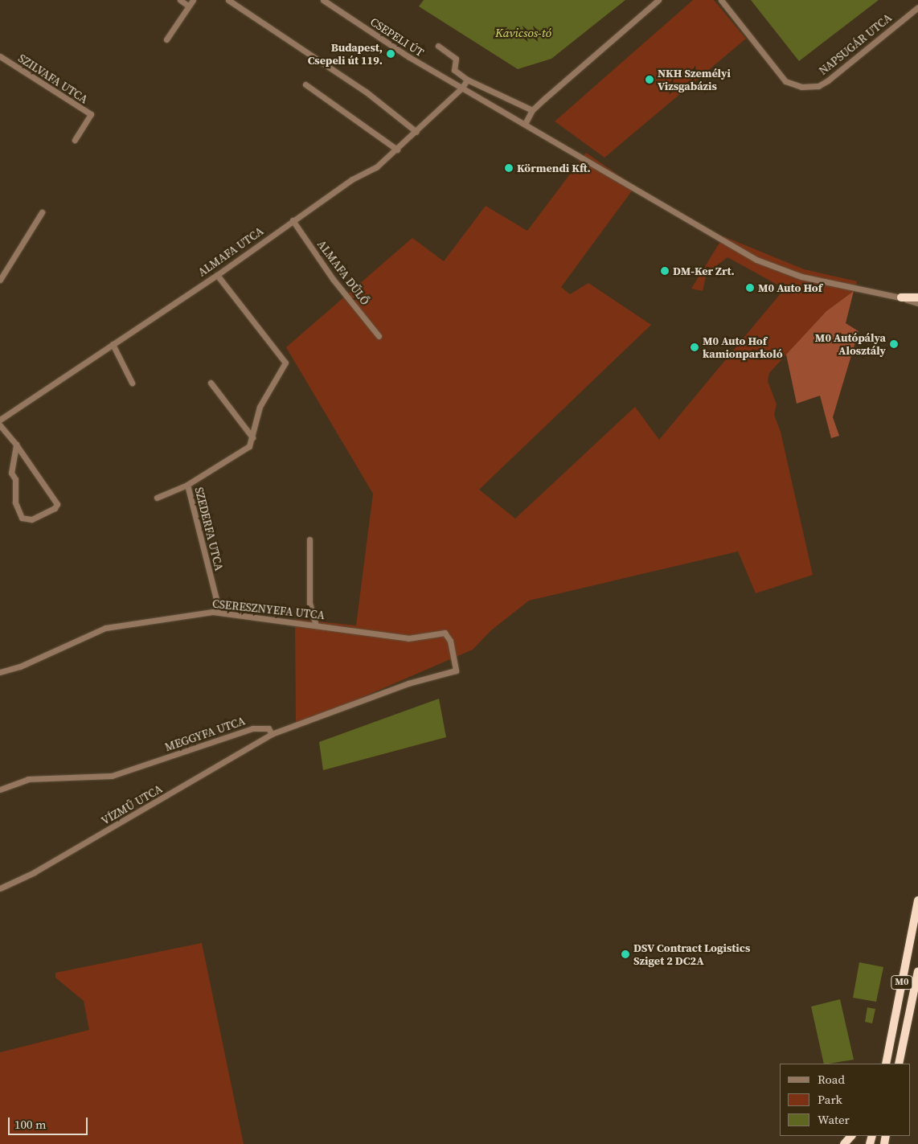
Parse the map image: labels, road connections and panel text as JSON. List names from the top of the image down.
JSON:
{
  "streets": {
    "highway": ["M0"],
    "street": [
      "CSEPELI ÚT",
      "NAPSUGÁR UTCA",
      "SZILVAFA UTCA",
      "ALMAFA UTCA",
      "ALMAFA DŰLŐ",
      "SZEDERFA UTCA",
      "CSERESZNYEFA UTCA",
      "MEGGYFA UTCA",
      "VÍZMŰ UTCA"
    ]
  },
  "crossings": [
    ["CSEPELI ÚT", "ALMAFA UTCA"],
    ["ALMAFA UTCA", "ALMAFA DŰLŐ"],
    ["ALMAFA UTCA", "SZEDERFA UTCA"],
    ["SZEDERFA UTCA", "CSERESZNYEFA UTCA"],
    ["CSERESZNYEFA UTCA", "MEGGYFA UTCA"],
    ["CSERESZNYEFA UTCA", "VÍZMŰ UTCA"],
    ["MEGGYFA UTCA", "VÍZMŰ UTCA"]
  ],
  "water": ["Kavicsos-tó"],
  "places": [
    "Budapest, Csepeli út 119.",
    "NKH Személyi Vizsgabázis",
    "Körmendi Kft.",
    "DM-Ker Zrt.",
    "M0 Auto Hof",
    "M0 Autópálya Alosztály",
    "M0 Auto Hof kamionparkoló",
    "DSV Contract Logistics Sziget 2 DC2A"
  ],
  "legend": ["Road", "Park", "Water"],
  "scale_bar": "100 m"
}
